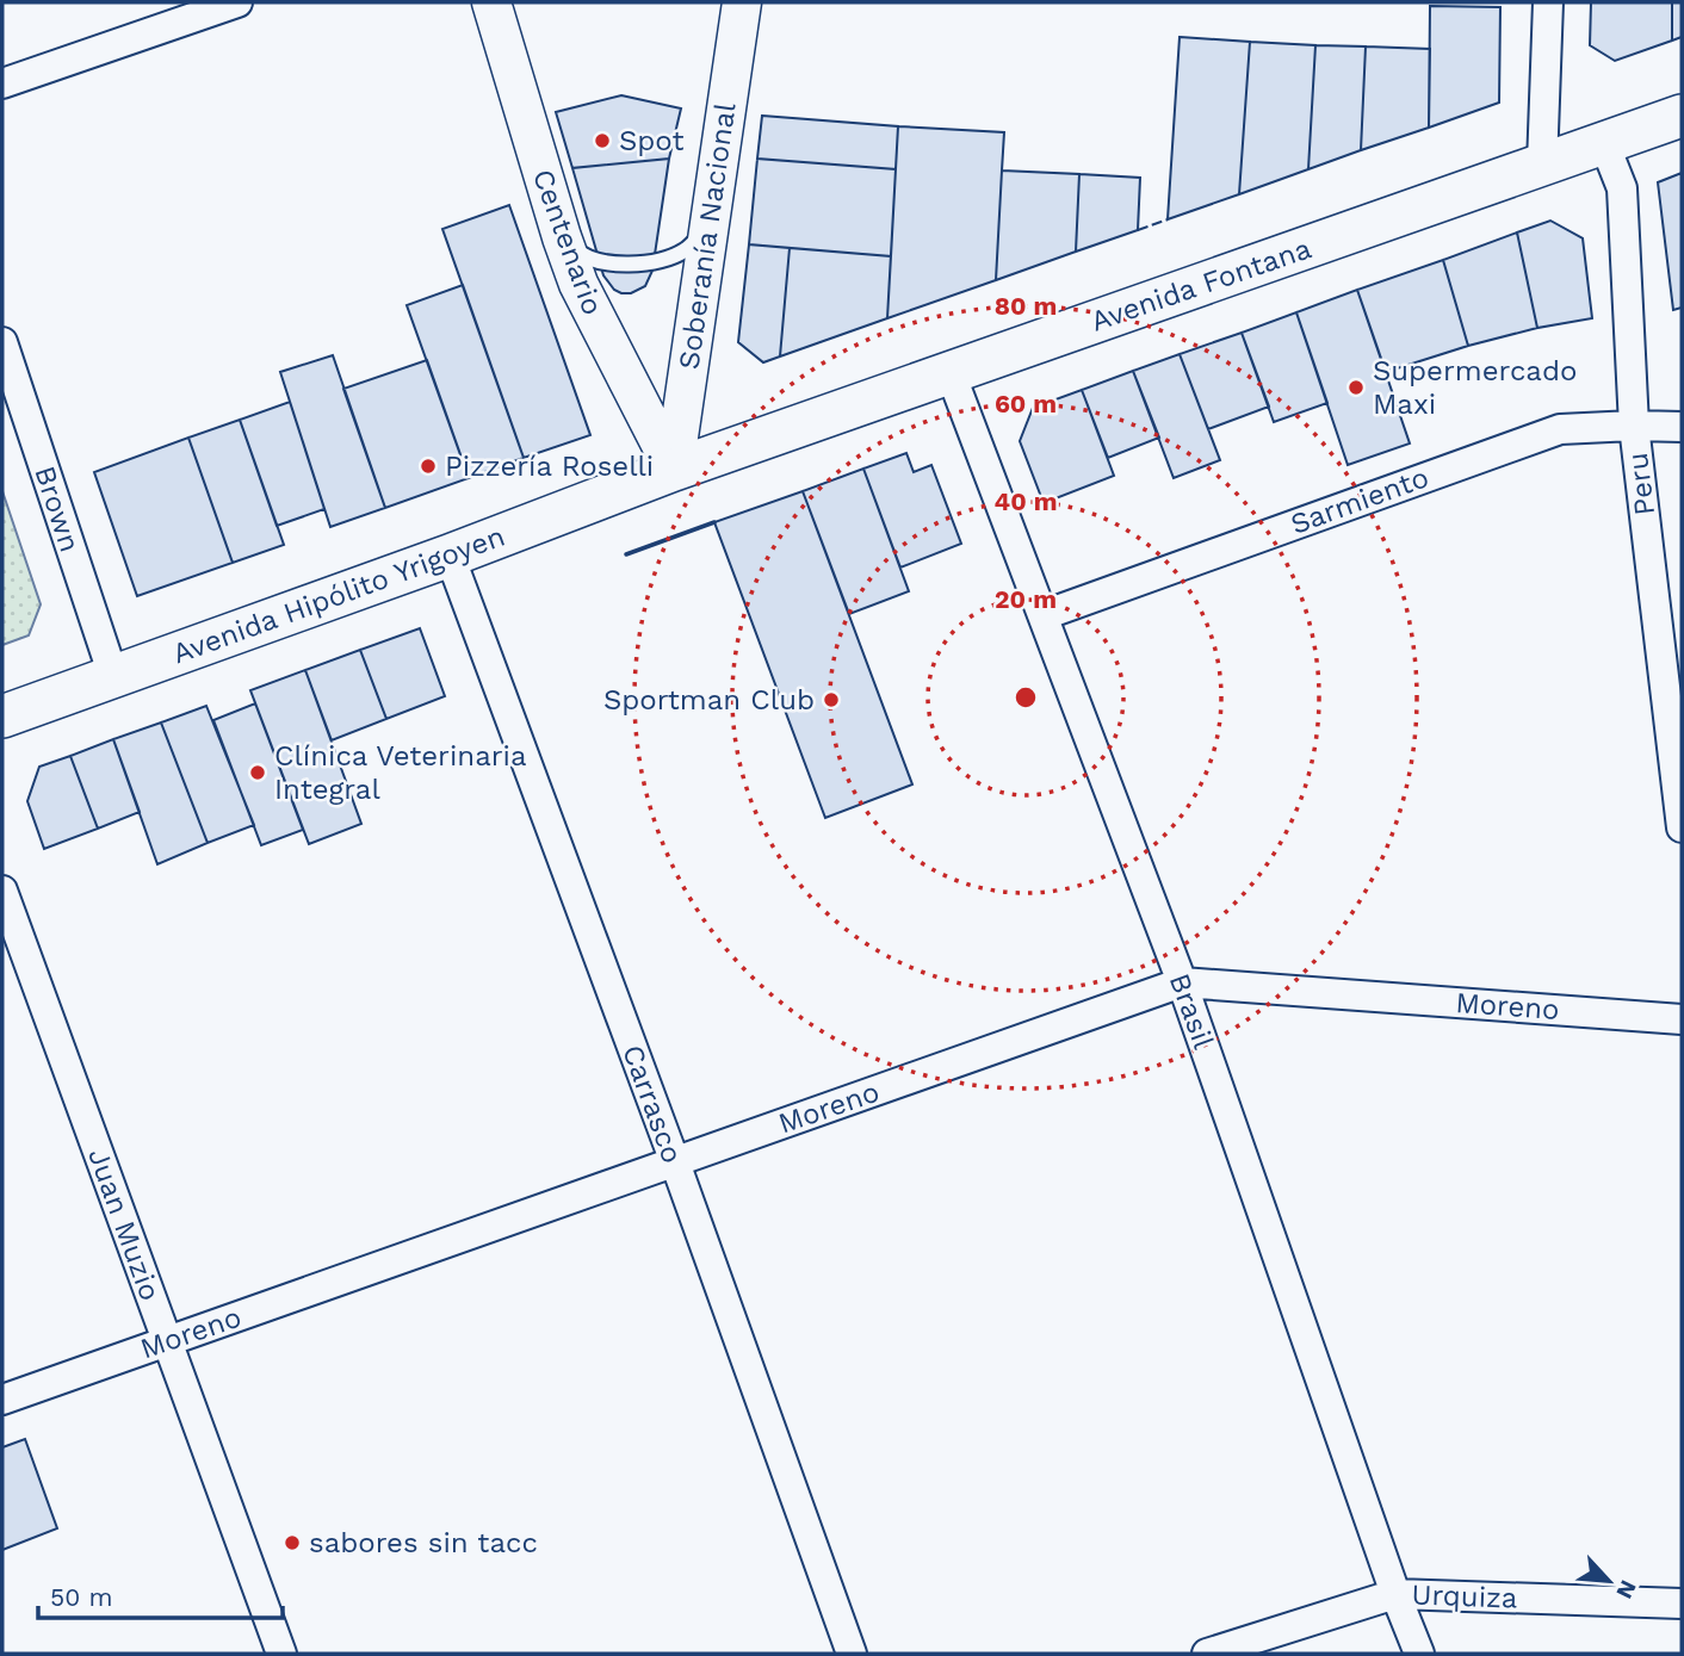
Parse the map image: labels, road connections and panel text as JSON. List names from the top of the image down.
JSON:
{
  "streets": {
    "main road": ["Avenida Fontana", "Avenida Hipólito Yrigoyen"],
    "street": [
      "Soberanía Nacional",
      "Centenario",
      "Peru",
      "Sarmiento",
      "Brown",
      "Moreno",
      "Brasil",
      "Carrasco",
      "Juan Muzio",
      "Urquiza"
    ]
  },
  "crossings": [
    ["Soberanía Nacional", "Centenario"],
    ["Soberanía Nacional", "Avenida Fontana"],
    ["Soberanía Nacional", "Avenida Hipólito Yrigoyen"],
    ["Centenario", "Avenida Fontana"],
    ["Centenario", "Avenida Hipólito Yrigoyen"],
    ["Avenida Fontana", "Peru"],
    ["Avenida Fontana", "Avenida Hipólito Yrigoyen"],
    ["Avenida Fontana", "Brasil"],
    ["Peru", "Sarmiento"],
    ["Sarmiento", "Brasil"],
    ["Brown", "Avenida Hipólito Yrigoyen"],
    ["Avenida Hipólito Yrigoyen", "Carrasco"],
    ["Moreno", "Brasil"],
    ["Moreno", "Carrasco"],
    ["Moreno", "Juan Muzio"],
    ["Brasil", "Urquiza"]
  ],
  "places": [
    "Spot",
    "Supermercado Maxi",
    "Pizzería Roselli",
    "Sportman Club",
    "Clínica Veterinaria Integral",
    "sabores sin tacc"
  ],
  "scale_bar": "50 m",
  "north": "bottom right",
  "rings": [
    "80 m",
    "60 m",
    "40 m",
    "20 m"
  ]
}
